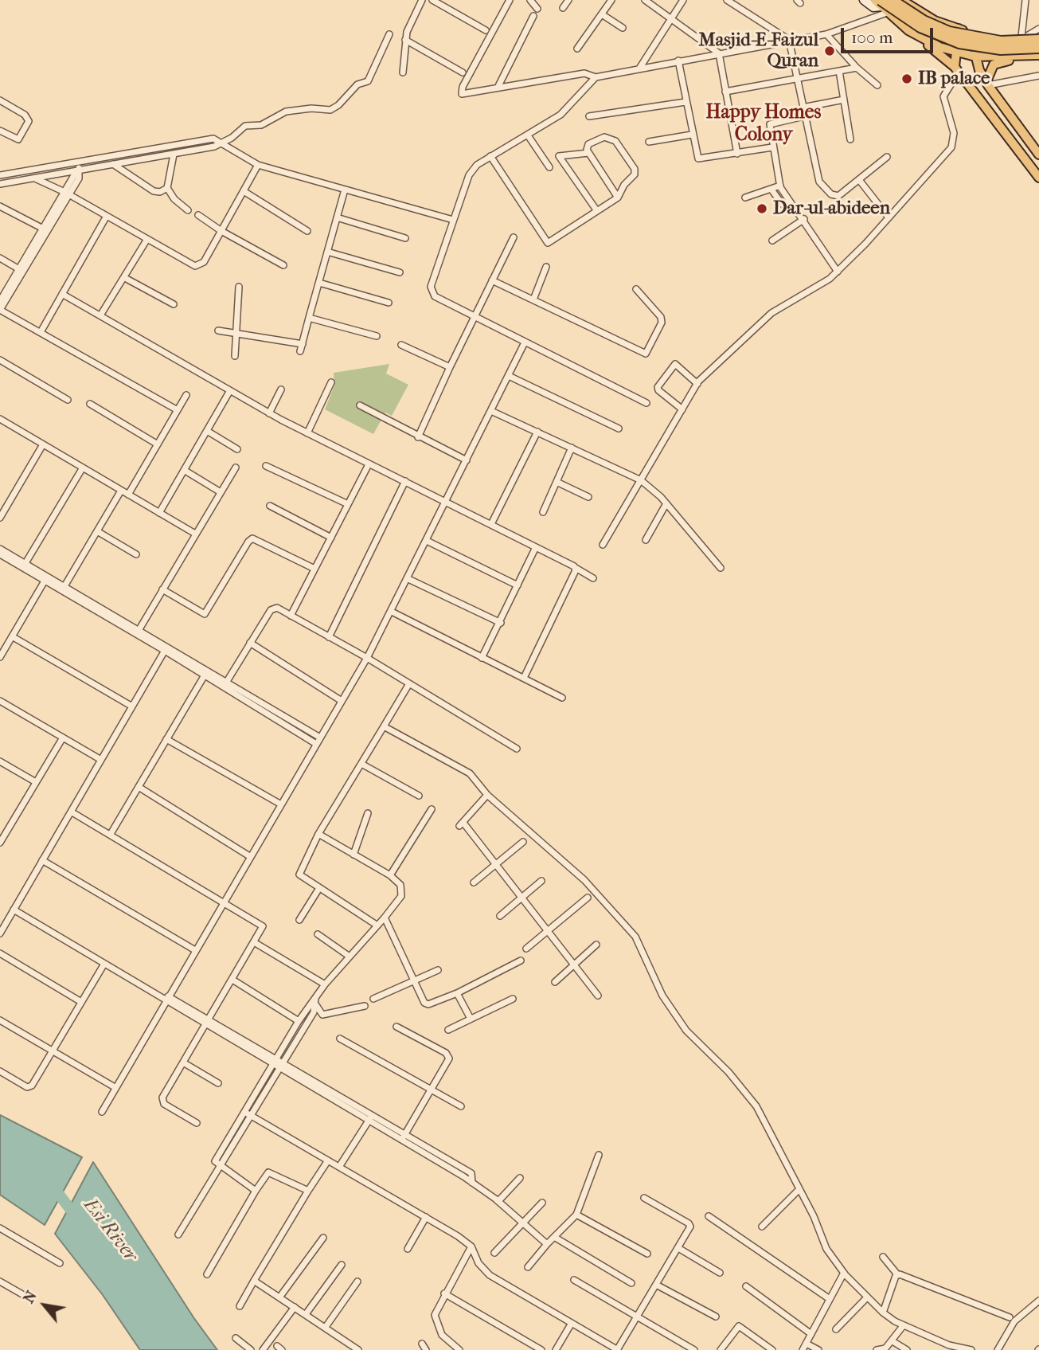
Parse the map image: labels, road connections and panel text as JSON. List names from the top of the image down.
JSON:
{
  "districts": ["Happy Homes Colony"],
  "water": ["Esi River"],
  "places": ["Masjid-E-Faizul Quran", "IB palace", "Dar-ul-abideen"],
  "scale_bar": "100 m",
  "north": "top left"
}
